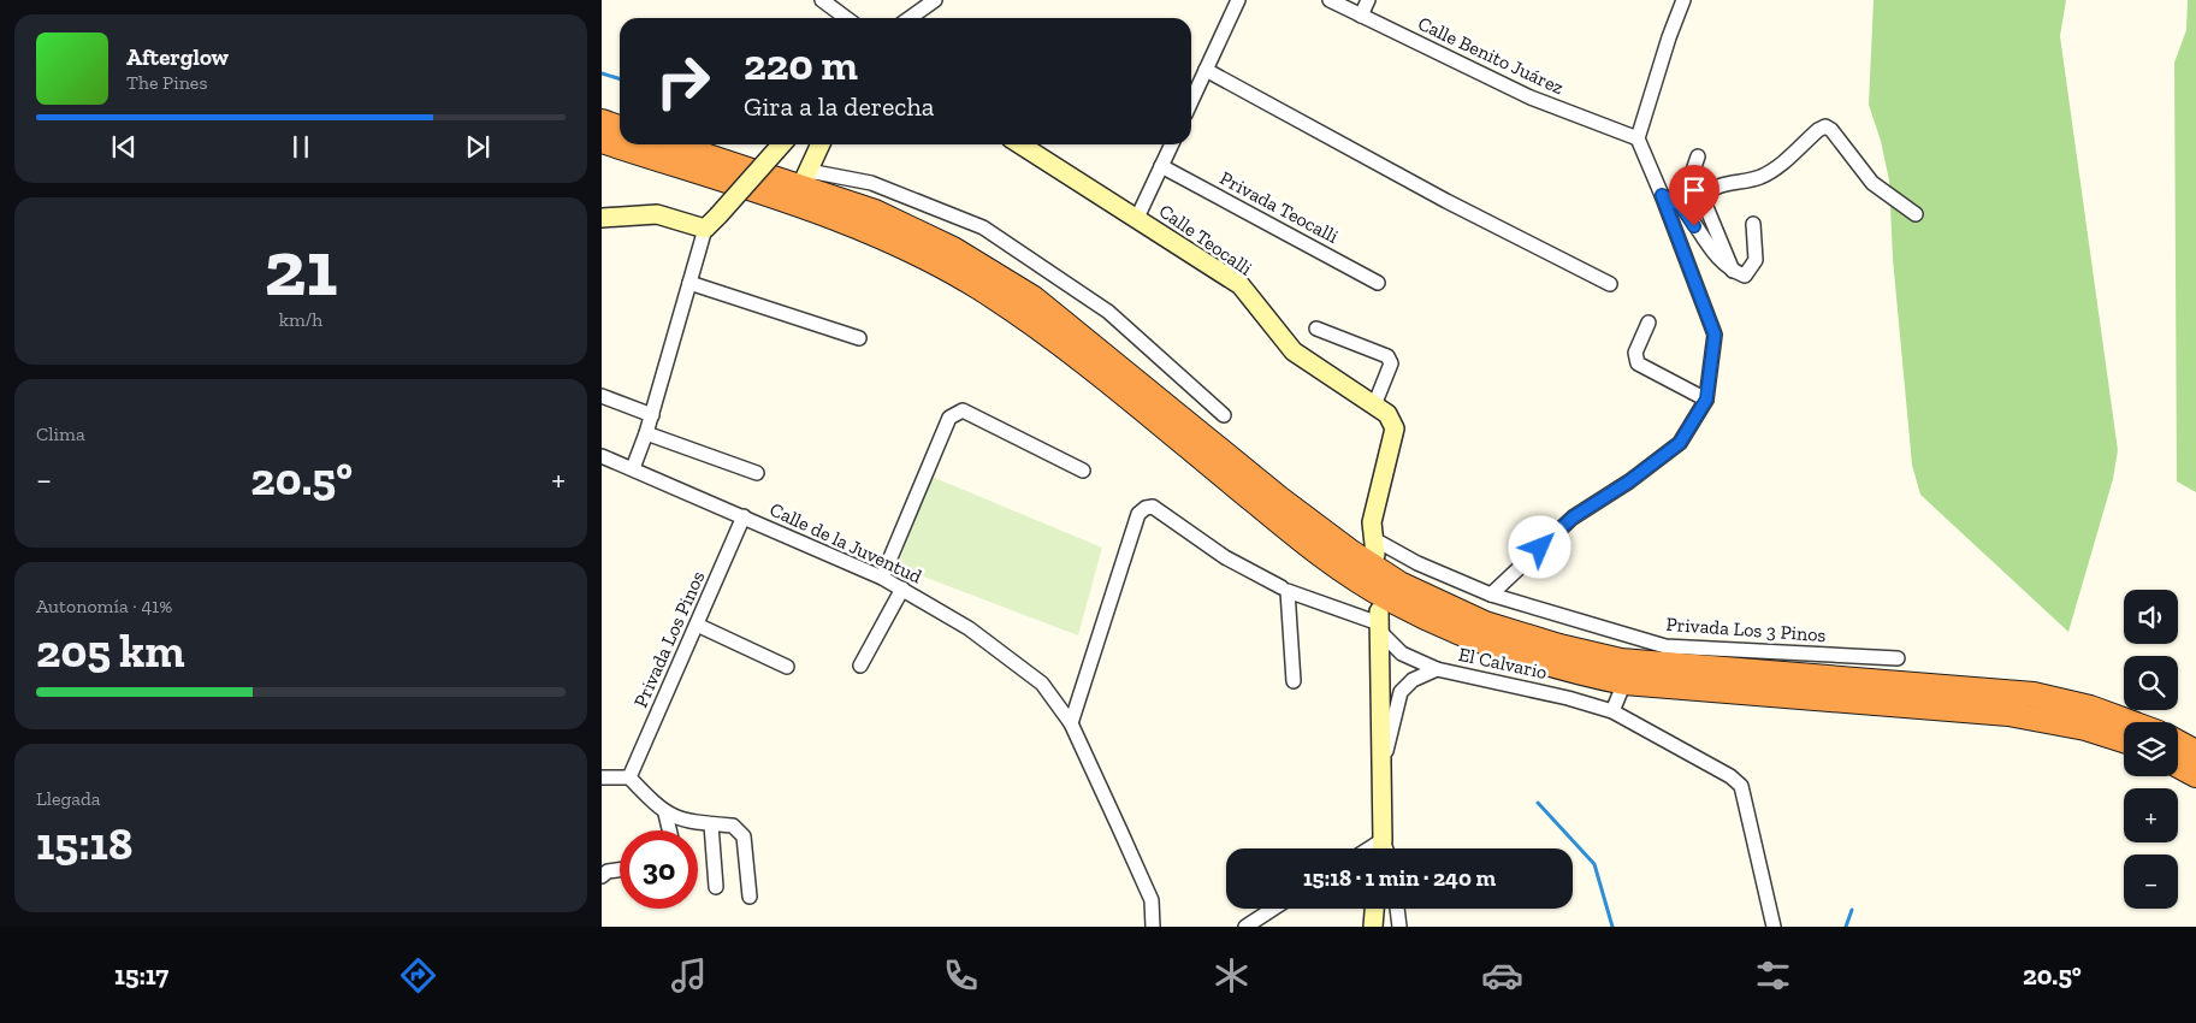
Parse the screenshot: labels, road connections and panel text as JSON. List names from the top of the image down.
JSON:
{
  "streets": {
    "street": [
      "Calle Benito Juárez",
      "Privada Teocalli",
      "Calle Teocalli",
      "Calle de la Juventud",
      "Privada Los 3 Pinos",
      "Privada Los Pinos",
      "El Calvario"
    ]
  },
  "crossings": [
    ["Calle Teocalli", "Privada Los 3 Pinos"],
    ["Calle de la Juventud", "Privada Los Pinos"]
  ],
  "page": {
    "turn": ["220 m", "Gira a la derecha"],
    "song": ["Afterglow", "The Pines"],
    "tile": [
      ["21", "km/h"],
      "Clima",
      ["Autonomía · 41%", "205 km"],
      ["Llegada", "15:18"]
    ],
    "heat": ["−", "20.5°", "+"],
    "map_buttons": ["+", "−"],
    "limit": "30",
    "trip": "15:18 · 1 min · 240 m",
    "tabs": ["15:17", "20.5°"]
  }
}
